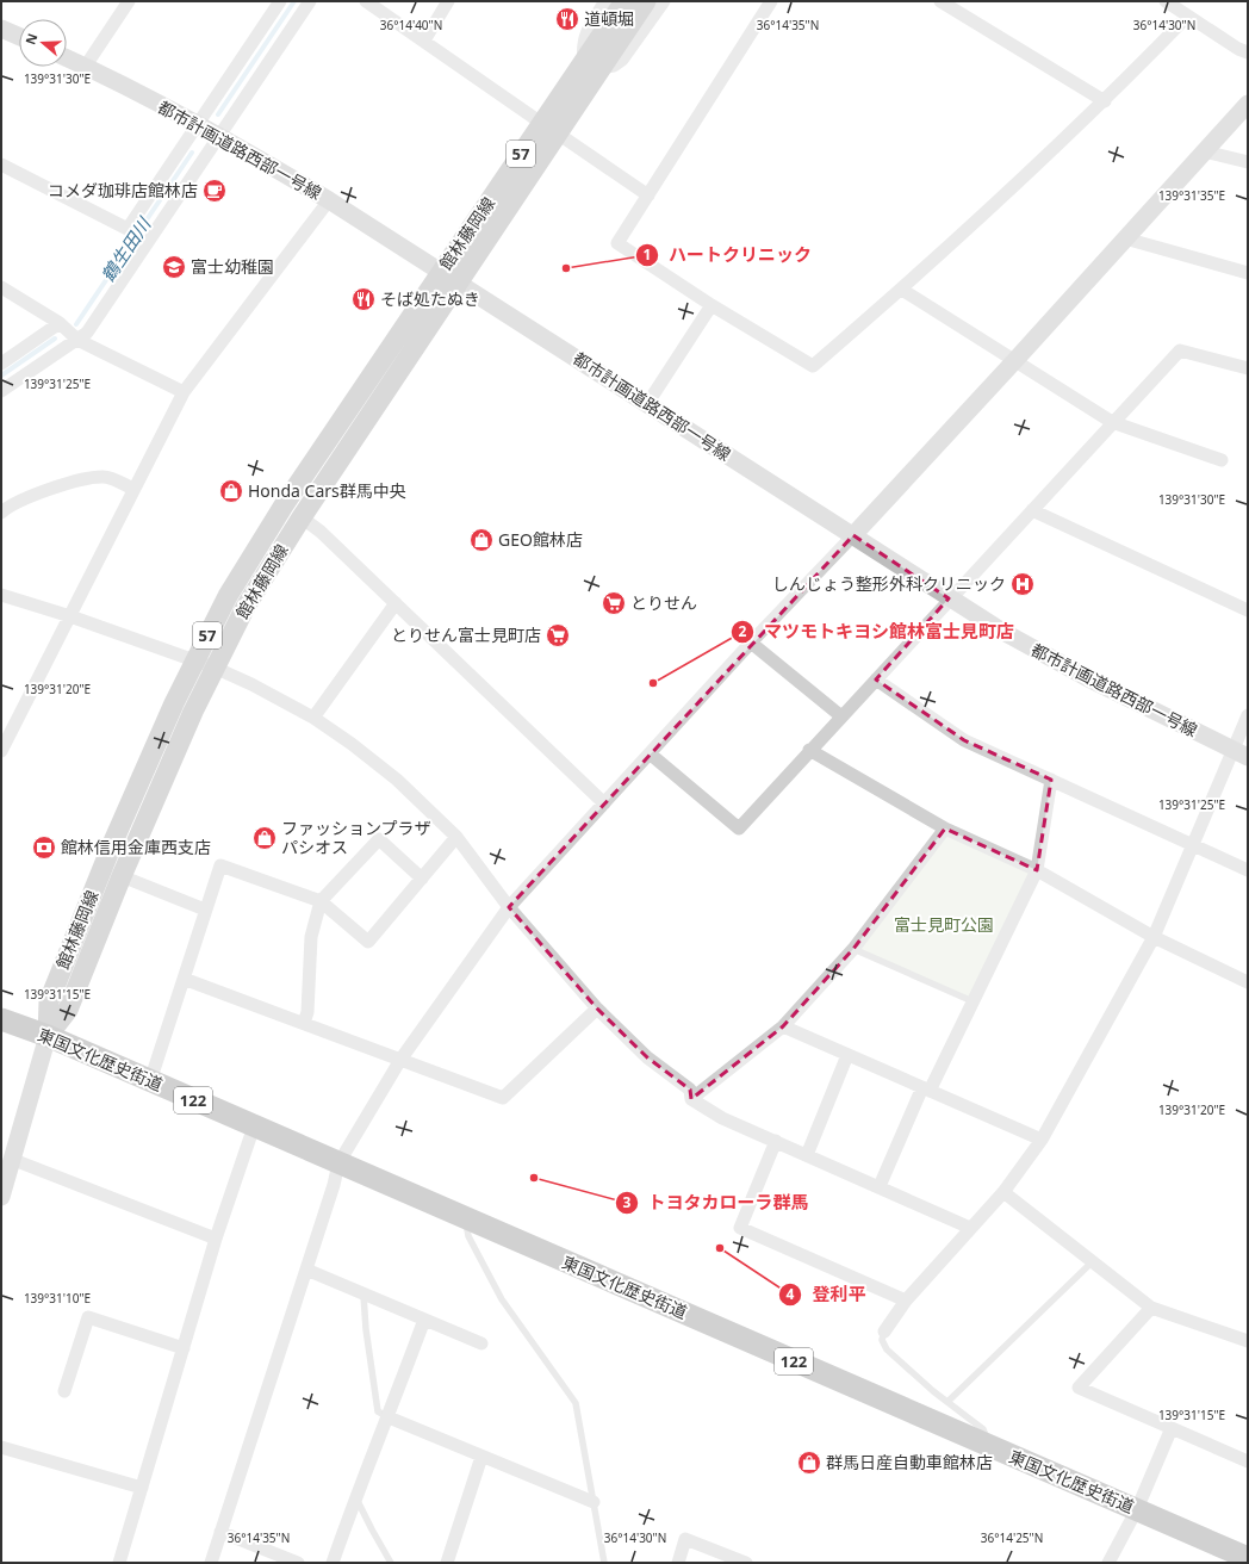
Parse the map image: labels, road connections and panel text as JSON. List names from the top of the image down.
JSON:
{
  "streets": {
    "highway": ["東国文化歴史街道", "122"],
    "main road": ["57", "館林藤岡線"],
    "street": ["都市計画道路西部一号線"]
  },
  "crossings": [
    ["都市計画道路西部一号線", "館林藤岡線"],
    ["館林藤岡線", "東国文化歴史街道"]
  ],
  "water": ["鶴生田川"],
  "parks": ["富士見町公園"],
  "places": {
    "restaurant": ["道頓堀", "そば処たぬき"],
    "cafe": ["コメダ珈琲店館林店"],
    "school or university": ["富士幼稚園"],
    "other": [
      "ハートクリニック",
      "マツモトキヨシ館林富士見町店",
      "トヨタカローラ群馬",
      "登利平"
    ],
    "shop": [
      "Honda Cars群馬中央",
      "GEO館林店",
      "ファッションプラザ パシオス",
      "群馬日産自動車館林店"
    ],
    "hospital": ["しんじょう整形外科クリニック"],
    "supermarket": ["とりせん", "とりせん富士見町店"],
    "bank": ["館林信用金庫西支店"]
  },
  "north": "left",
  "coordinates": [
    "36°14'40\"N",
    "36°14'35\"N",
    "36°14'30\"N",
    "139°31'30\"E",
    "139°31'35\"E",
    "139°31'25\"E",
    "139°31'20\"E",
    "139°31'15\"E",
    "139°31'10\"E",
    "36°14'25\"N"
  ]
}
